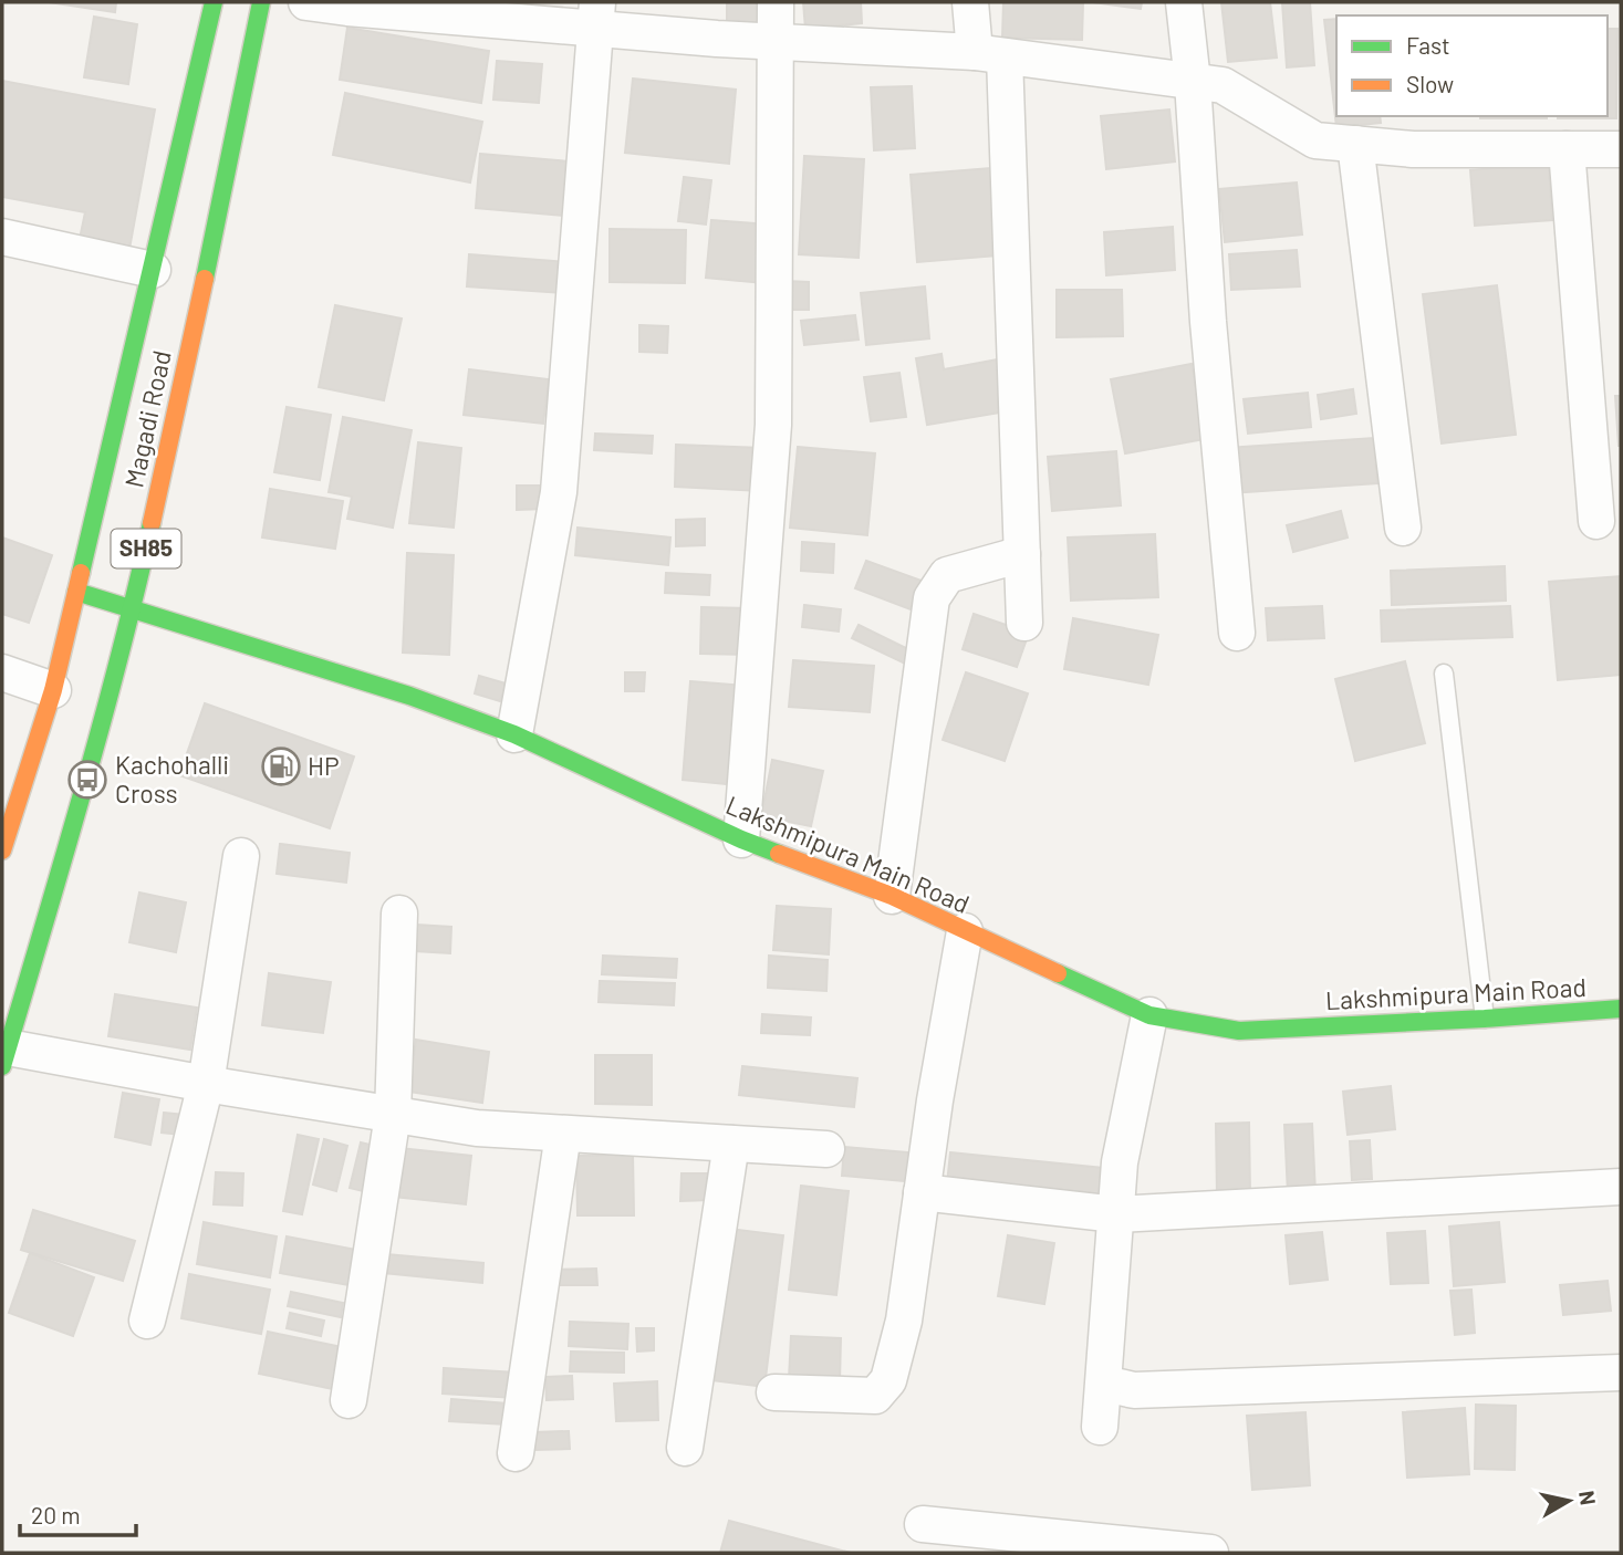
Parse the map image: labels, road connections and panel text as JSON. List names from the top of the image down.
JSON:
{
  "streets": {
    "main road": ["Magadi Road", "SH85", "Lakshmipura Main Road"]
  },
  "crossings": [
    ["Magadi Road", "Lakshmipura Main Road"]
  ],
  "places": {
    "fuel station": ["HP"],
    "bus stop": ["Kachohalli Cross"]
  },
  "legend": ["Fast", "Slow"],
  "scale_bar": "20 m",
  "north": "right"
}
